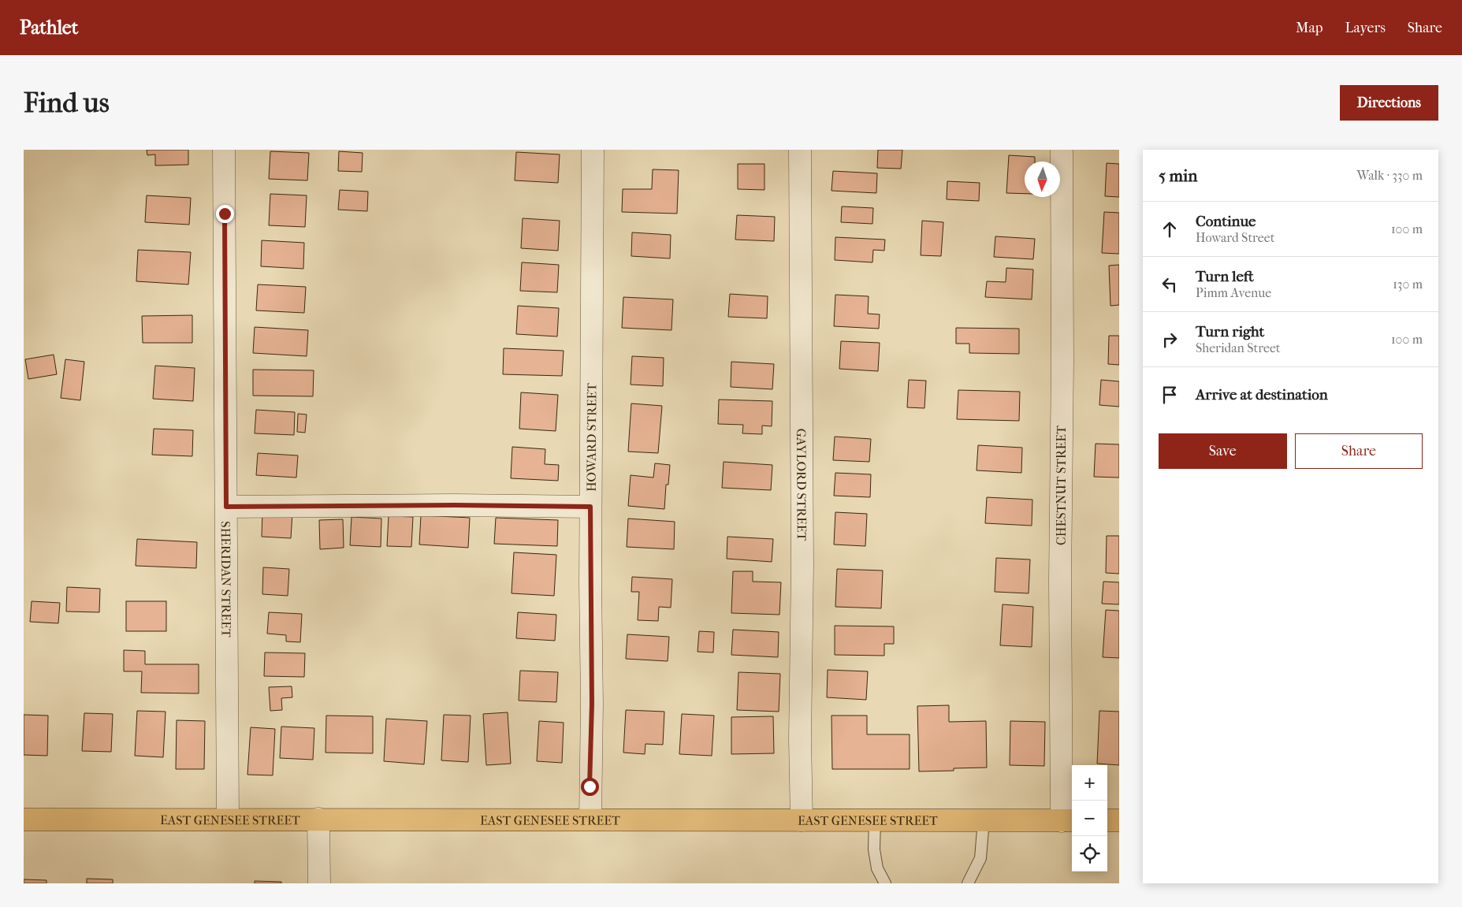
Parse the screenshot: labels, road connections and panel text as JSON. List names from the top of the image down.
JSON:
{
  "streets": {
    "highway": ["EAST GENESEE STREET"],
    "street": [
      "HOWARD STREET",
      "GAYLORD STREET",
      "CHESTNUT STREET",
      "SHERIDAN STREET"
    ]
  },
  "crossings": [
    ["HOWARD STREET", "EAST GENESEE STREET"],
    ["GAYLORD STREET", "EAST GENESEE STREET"],
    ["CHESTNUT STREET", "EAST GENESEE STREET"],
    ["SHERIDAN STREET", "EAST GENESEE STREET"]
  ],
  "north": "bottom",
  "page": {
    "header": "Pathlet",
    "nav": ["Map", "Layers", "Share"],
    "buttons": [
      "Directions",
      ["Save", "Share"]
    ],
    "title": "Find us",
    "heading": ["5 min", "Walk · 330 m"],
    "list": [
      ["Continue", "Howard Street", "100 m"],
      ["Turn left", "Pimm Avenue", "130 m"],
      ["Turn right", "Sheridan Street", "100 m"],
      "Arrive at destination"
    ],
    "map_buttons": ["+", "−"]
  }
}
